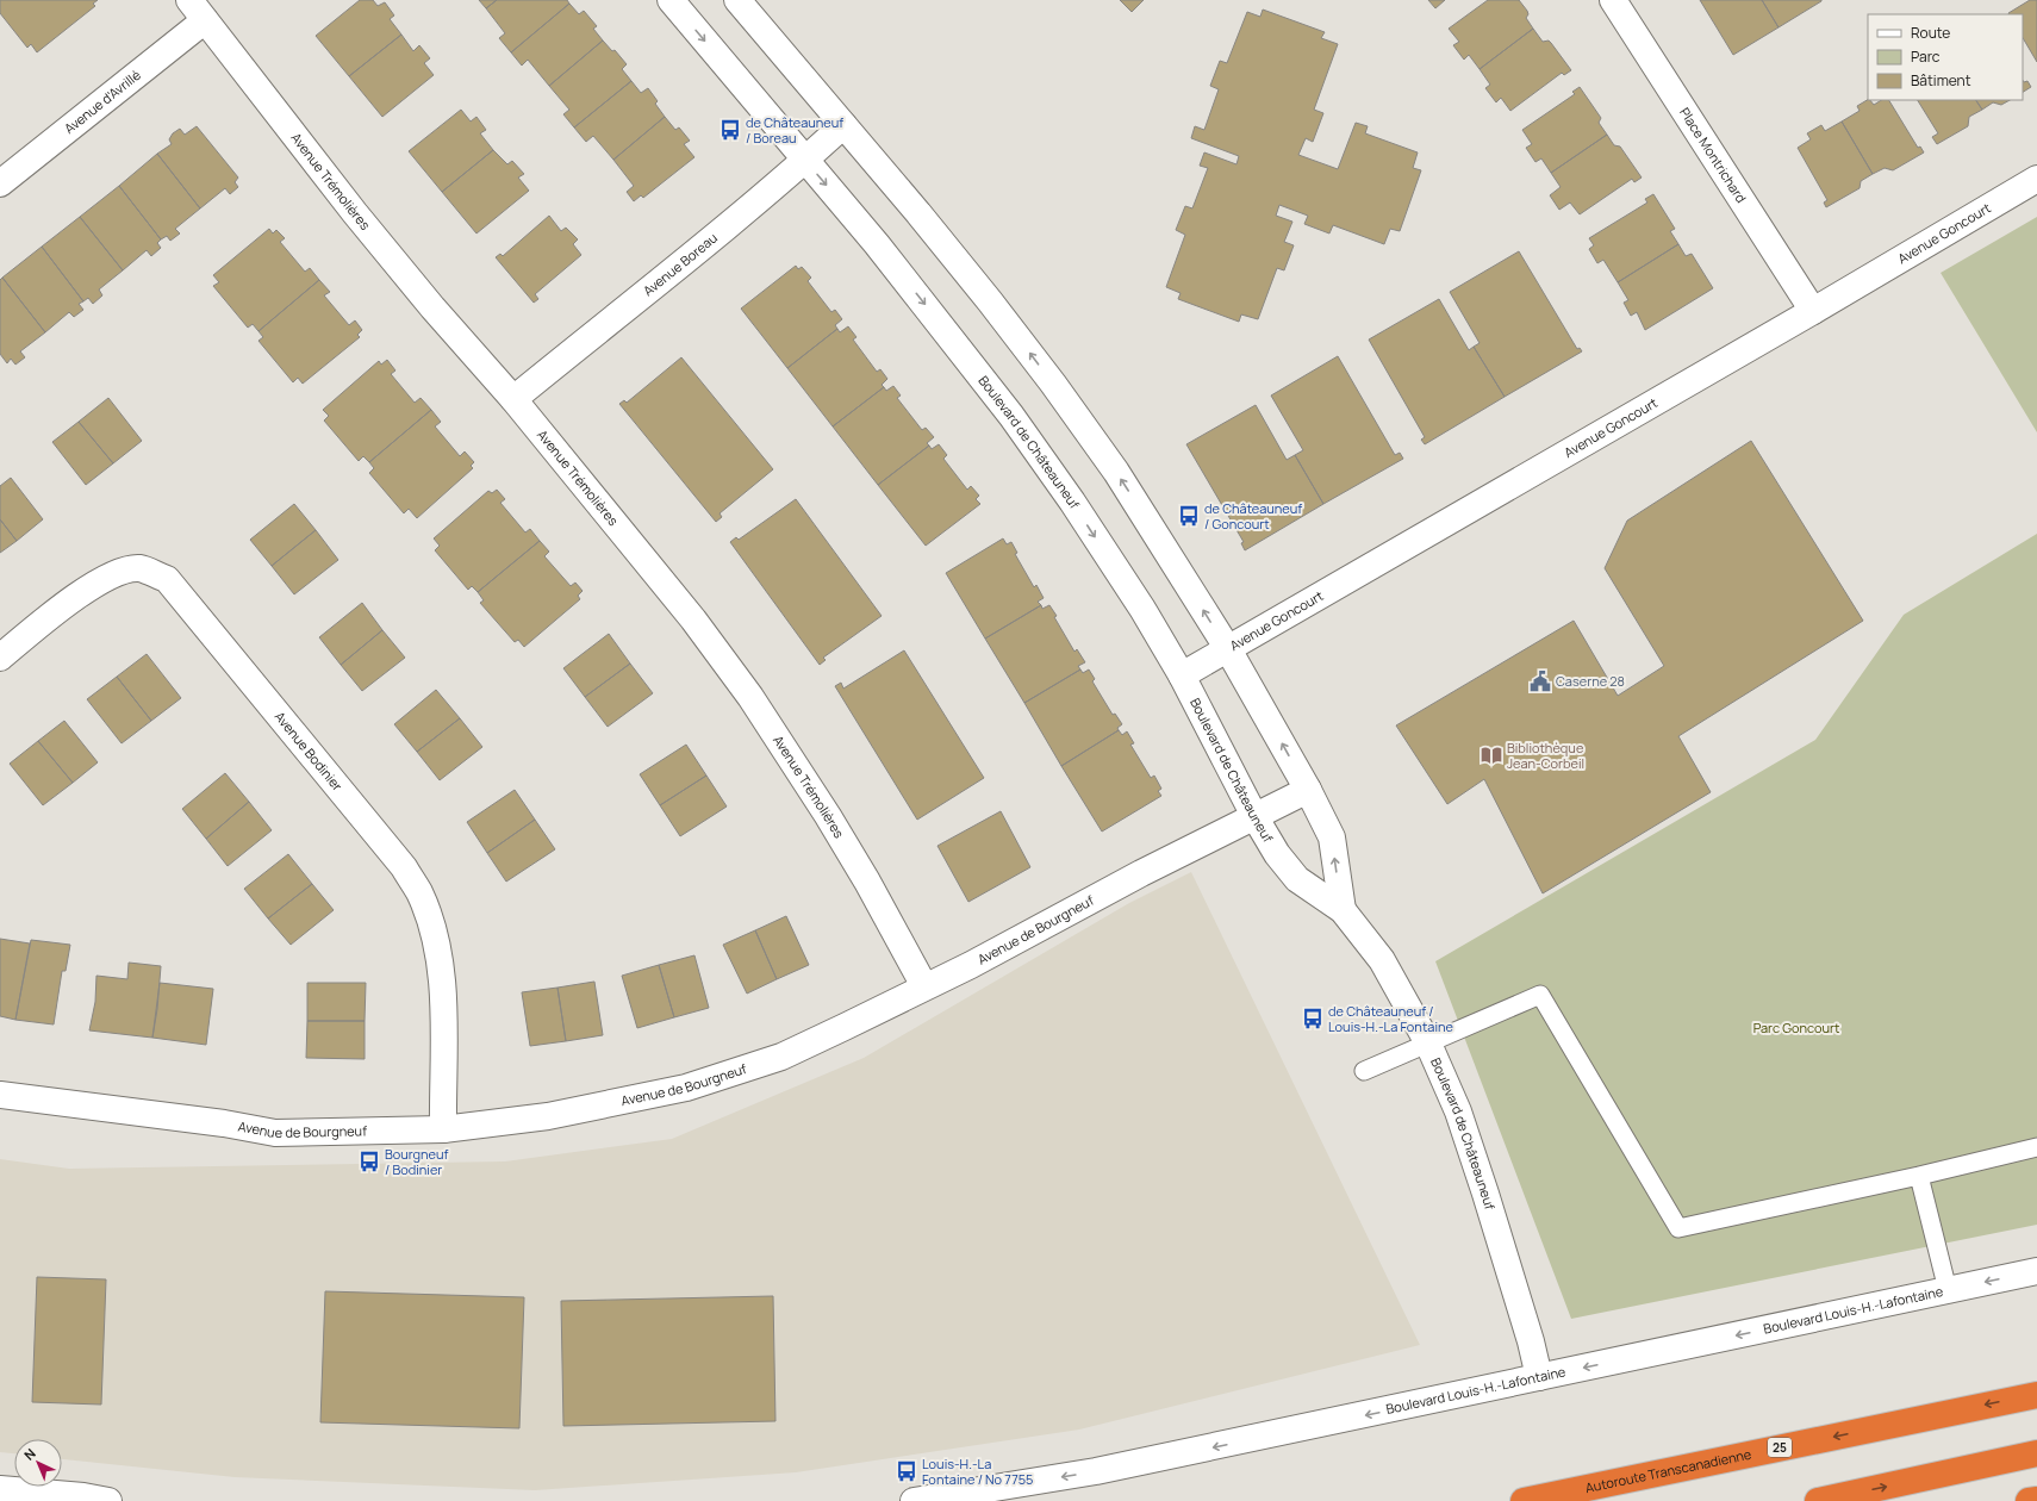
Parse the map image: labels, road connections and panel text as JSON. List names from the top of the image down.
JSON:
{
  "streets": {
    "highway": ["25", "Autoroute Transcanadienne"],
    "street": [
      "Avenue d'Avrillé",
      "Place Montrichard",
      "Avenue Trémolières",
      "Avenue Goncourt",
      "Avenue Boreau",
      "Boulevard de Châteauneuf",
      "Avenue Bodinier",
      "Avenue de Bourgneuf",
      "Boulevard Louis-H.-Lafontaine"
    ]
  },
  "crossings": [
    ["Avenue d'Avrillé", "Avenue Trémolières"],
    ["Place Montrichard", "Avenue Goncourt"],
    ["Avenue Trémolières", "Avenue Boreau"],
    ["Avenue Trémolières", "Avenue de Bourgneuf"],
    ["Avenue Goncourt", "Boulevard de Châteauneuf"],
    ["Avenue Boreau", "Boulevard de Châteauneuf"],
    ["Boulevard de Châteauneuf", "Avenue de Bourgneuf"],
    ["Boulevard de Châteauneuf", "Boulevard Louis-H.-Lafontaine"],
    ["Avenue Bodinier", "Avenue de Bourgneuf"]
  ],
  "one_way": ["Boulevard Louis-H.-Lafontaine"],
  "parks": ["Parc Goncourt"],
  "places": {
    "bus stop": [
      "de Châteauneuf / Boreau",
      "de Châteauneuf / Goncourt",
      "de Châteauneuf / Louis-H.-La Fontaine",
      "Bourgneuf / Bodinier",
      "Louis-H.-La Fontaine / No 7755"
    ],
    "public building": ["Caserne 28"],
    "library": ["Bibliothèque Jean-Corbeil"]
  },
  "legend": ["Route", "Parc", "Bâtiment"],
  "north": "top left"
}
